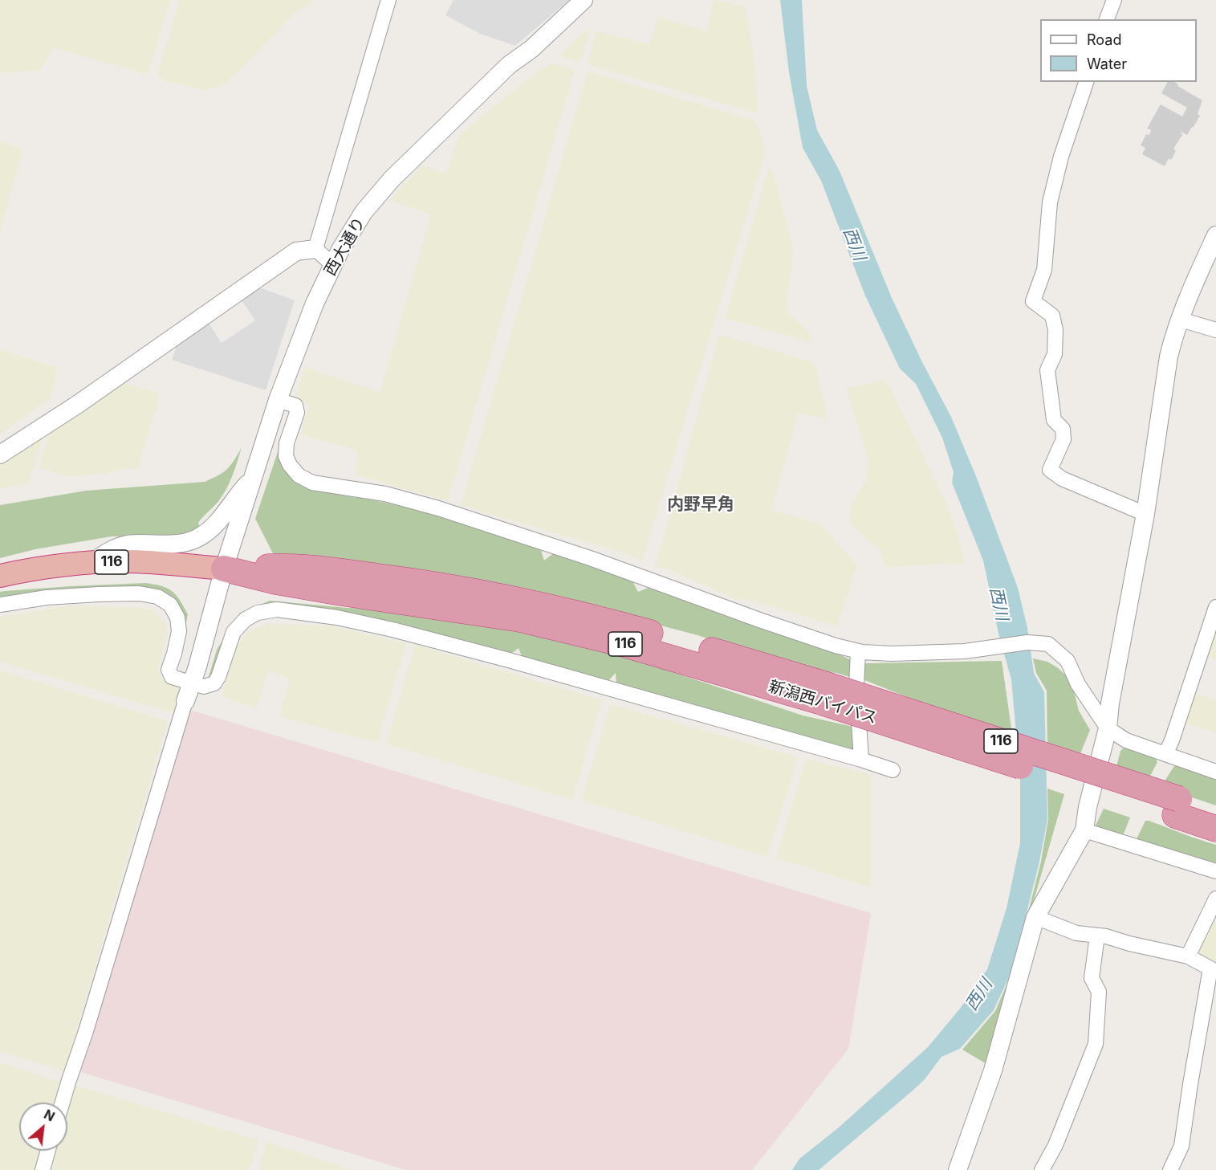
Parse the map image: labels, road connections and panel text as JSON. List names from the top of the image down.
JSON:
{
  "streets": {
    "highway": ["116", "新潟西バイパス"],
    "street": ["西大通り"]
  },
  "crossings": [
    ["西大通り", "116"],
    ["西大通り", "新潟西バイパス"],
    ["116", "新潟西バイパス"]
  ],
  "districts": ["内野早角"],
  "water": ["西川"],
  "legend": ["Road", "Water"],
  "north": "top right"
}
